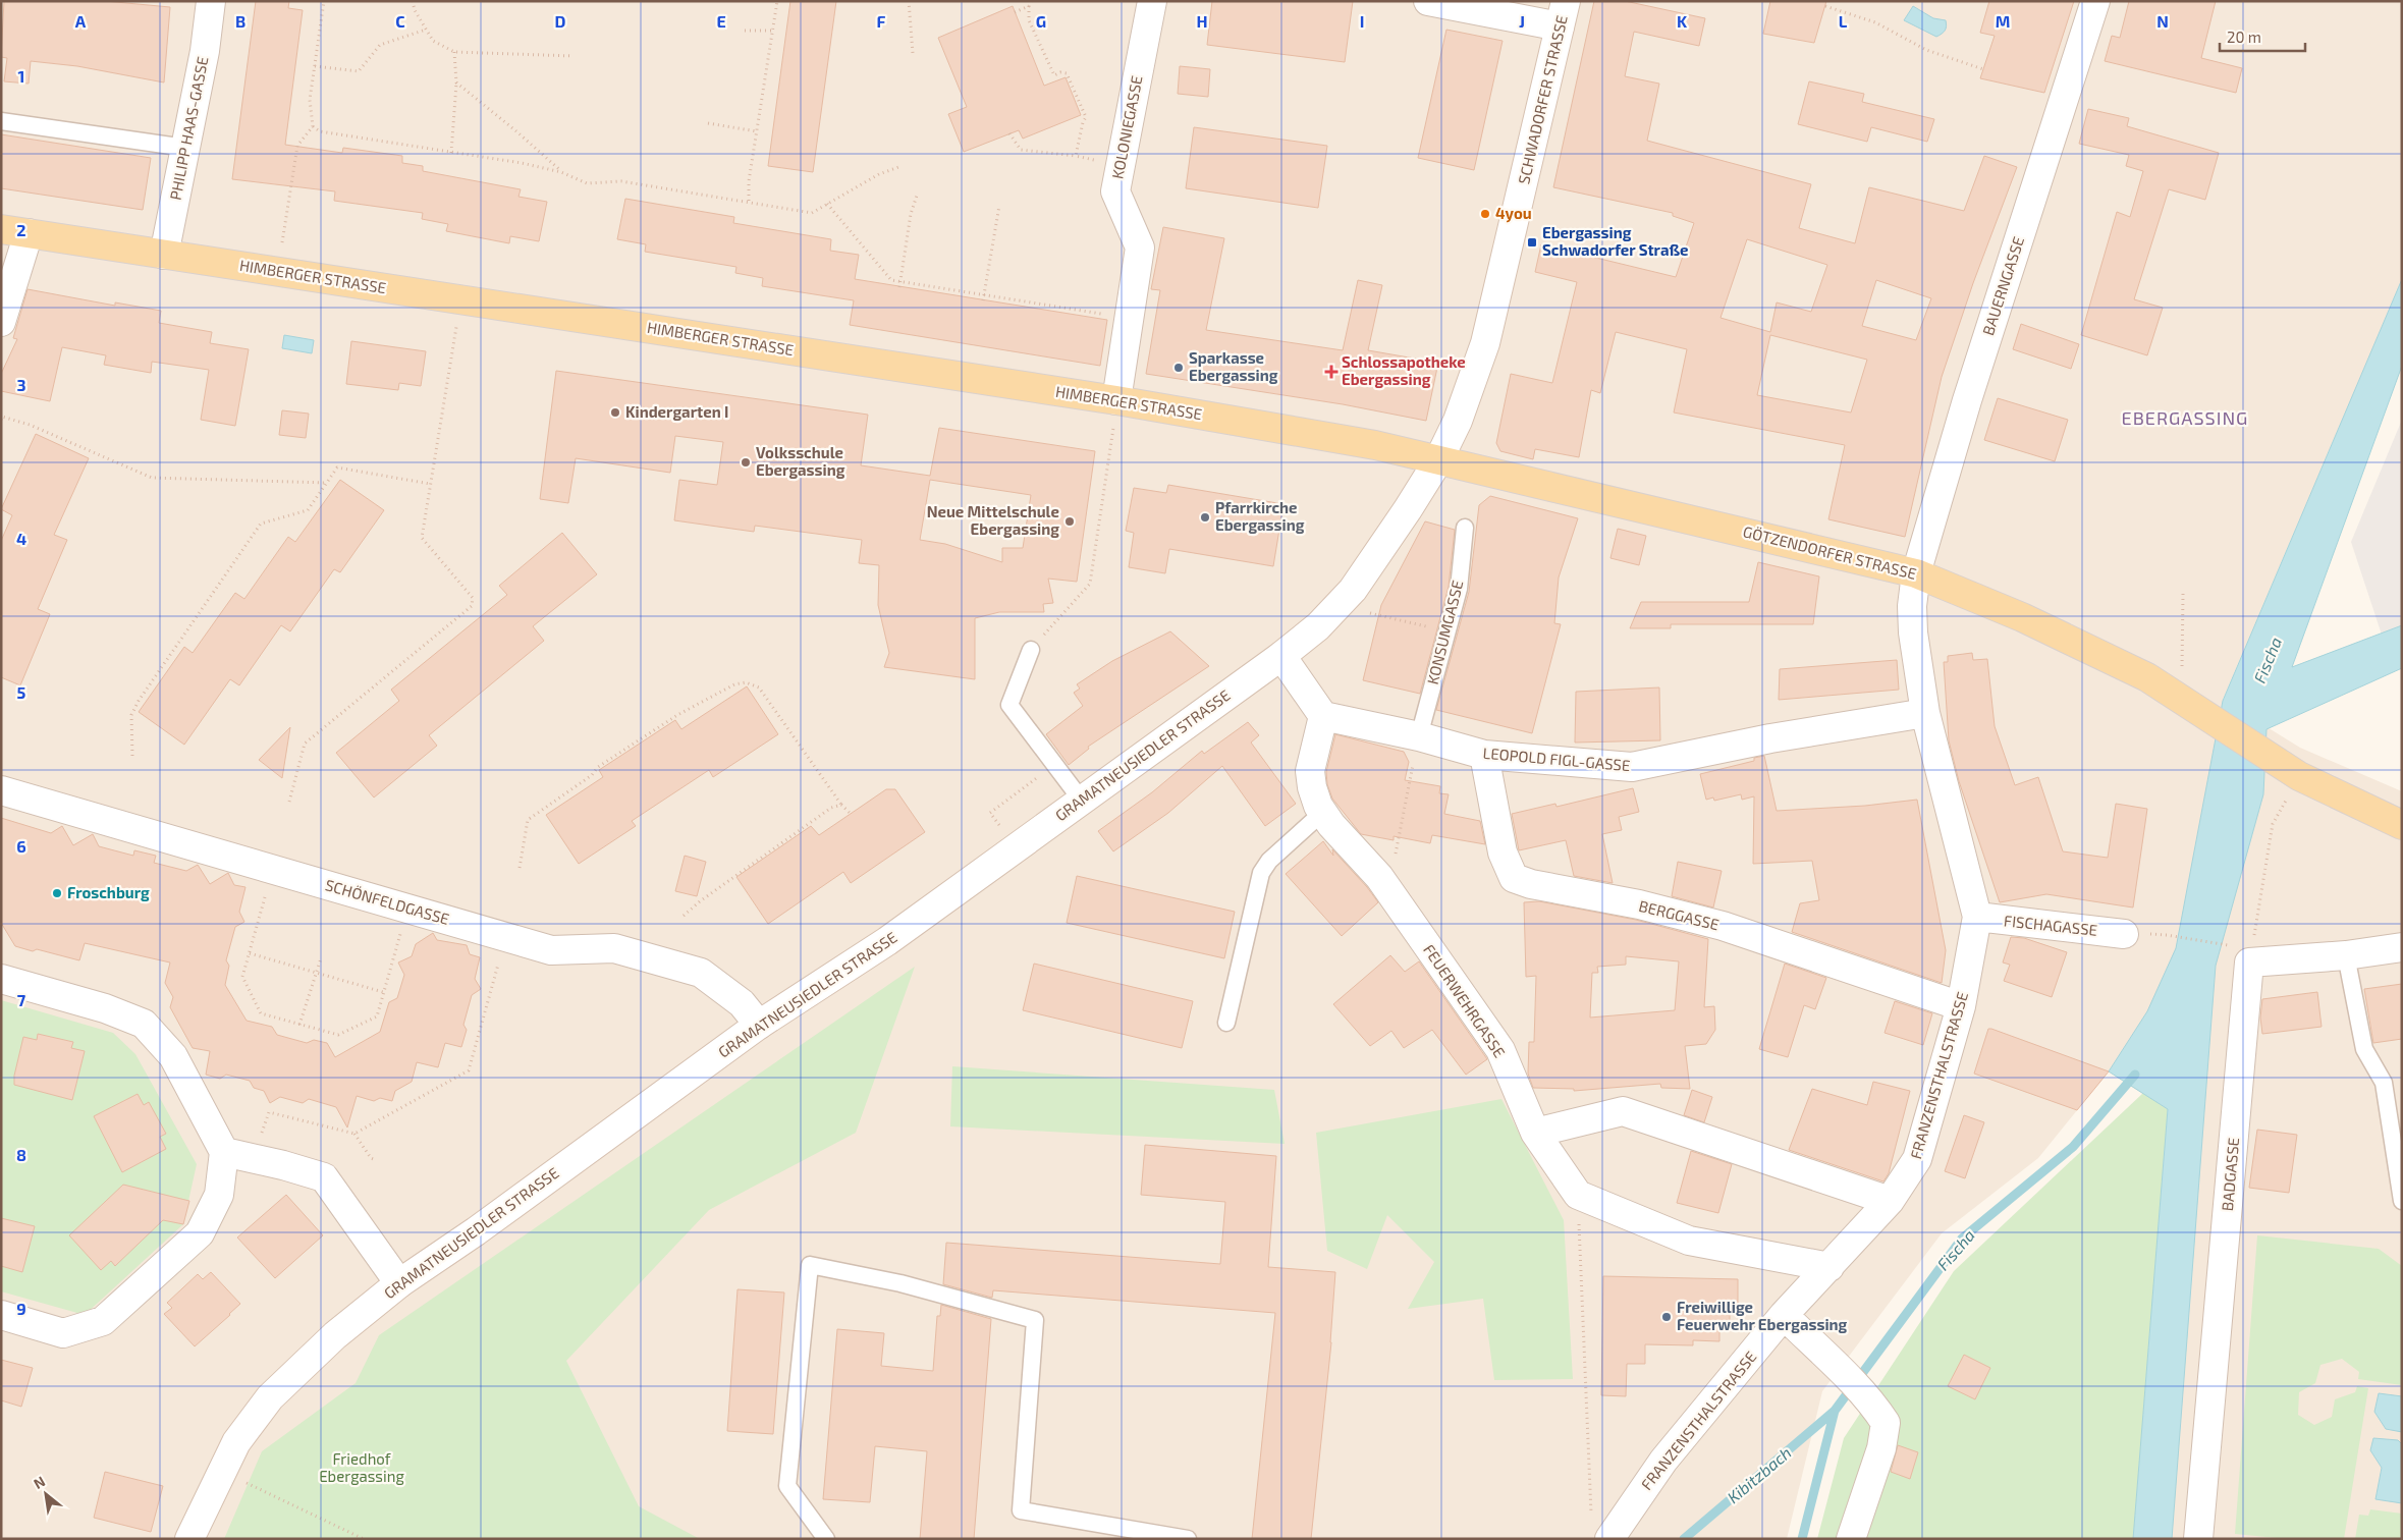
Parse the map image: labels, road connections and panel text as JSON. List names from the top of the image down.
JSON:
{
  "streets": {
    "main road": ["HIMBERGER STRASSE", "GÖTZENDORFER STRASSE"],
    "street": [
      "SCHWADORFER STRASSE",
      "KOLONIEGASSE",
      "PHILIPP HAAS-GASSE",
      "BAUERNGASSE",
      "GRAMATNEUSIEDLER STRASSE",
      "LEOPOLD FIGL-GASSE",
      "SCHÖNFELDGASSE",
      "BERGGASSE",
      "FISCHAGASSE",
      "FEUERWEHRGASSE",
      "FRANZENSTHALSTRASSE",
      "BADGASSE"
    ],
    "lane": ["KONSUMGASSE"]
  },
  "crossings": [
    ["SCHWADORFER STRASSE", "HIMBERGER STRASSE"],
    ["SCHWADORFER STRASSE", "GÖTZENDORFER STRASSE"],
    ["SCHWADORFER STRASSE", "GRAMATNEUSIEDLER STRASSE"],
    ["KOLONIEGASSE", "HIMBERGER STRASSE"],
    ["PHILIPP HAAS-GASSE", "HIMBERGER STRASSE"],
    ["HIMBERGER STRASSE", "GÖTZENDORFER STRASSE"],
    ["HIMBERGER STRASSE", "GRAMATNEUSIEDLER STRASSE"],
    ["BAUERNGASSE", "GÖTZENDORFER STRASSE"],
    ["BAUERNGASSE", "FRANZENSTHALSTRASSE"],
    ["GÖTZENDORFER STRASSE", "GRAMATNEUSIEDLER STRASSE"],
    ["GÖTZENDORFER STRASSE", "FRANZENSTHALSTRASSE"],
    ["KONSUMGASSE", "LEOPOLD FIGL-GASSE"],
    ["GRAMATNEUSIEDLER STRASSE", "SCHÖNFELDGASSE"],
    ["LEOPOLD FIGL-GASSE", "BERGGASSE"],
    ["LEOPOLD FIGL-GASSE", "FEUERWEHRGASSE"],
    ["LEOPOLD FIGL-GASSE", "FRANZENSTHALSTRASSE"],
    ["BERGGASSE", "FRANZENSTHALSTRASSE"],
    ["FISCHAGASSE", "FRANZENSTHALSTRASSE"]
  ],
  "districts": ["EBERGASSING"],
  "water": ["Fischa", "Kibitzbach"],
  "parks": ["Friedhof Ebergassing"],
  "places": {
    "other": [
      "4you",
      "Sparkasse Ebergassing",
      "Kindergarten I",
      "Volksschule Ebergassing",
      "Pfarrkirche Ebergassing",
      "Neue Mittelschule Ebergassing",
      "Froschburg",
      "Freiwillige Feuerwehr Ebergassing"
    ],
    "transit": ["Ebergassing Schwadorfer Straße"],
    "health": ["Schlossapotheke Ebergassing"]
  },
  "scale_bar": "20 m",
  "north": "top left",
  "grid": {
    "columns": [
      "A",
      "B",
      "C",
      "D",
      "E",
      "F",
      "G",
      "H",
      "I",
      "J",
      "K",
      "L",
      "M",
      "N"
    ],
    "rows": [
      "1",
      "2",
      "3",
      "4",
      "5",
      "6",
      "7",
      "8",
      "9"
    ]
  }
}
